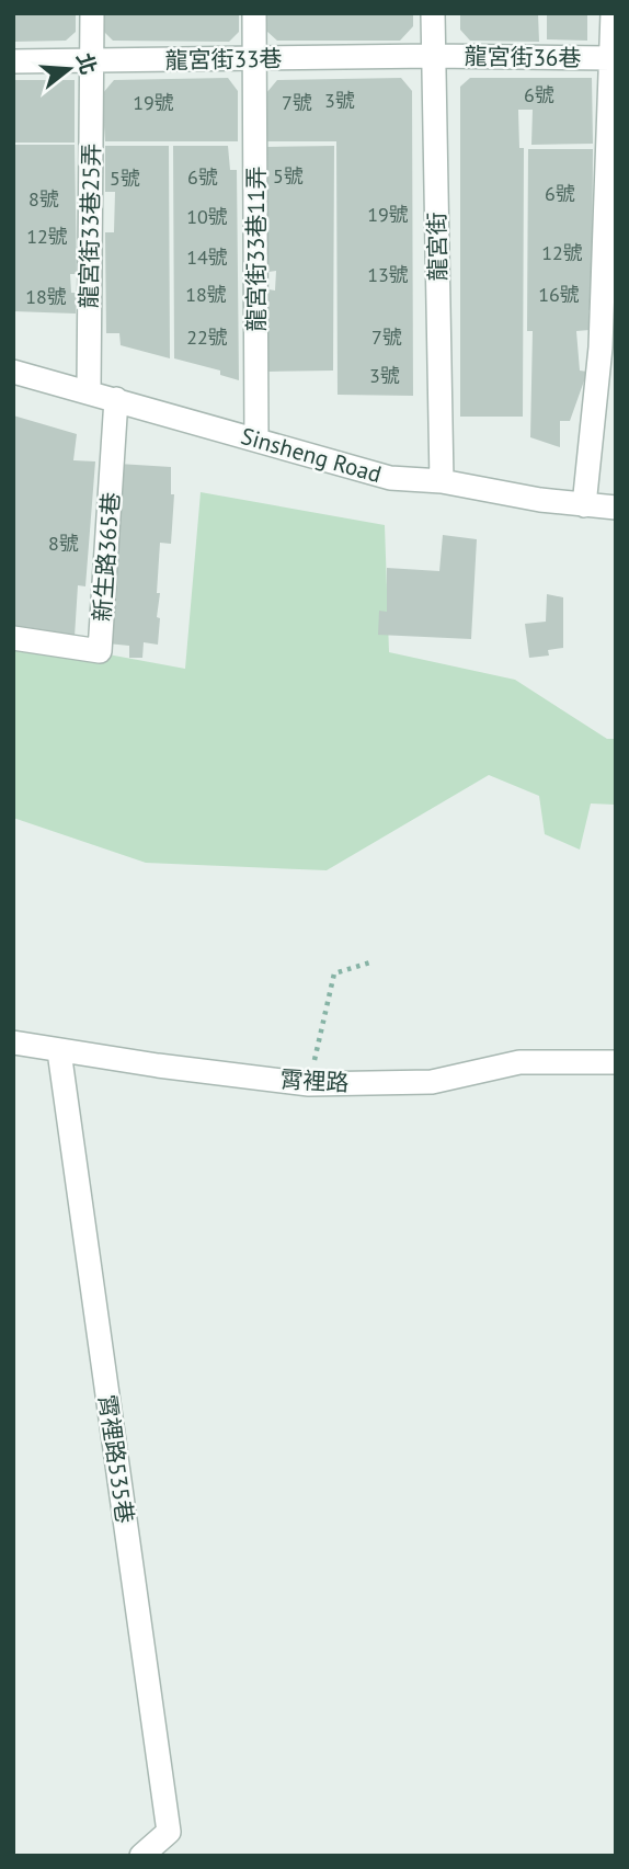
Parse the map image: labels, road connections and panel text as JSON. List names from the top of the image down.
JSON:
{
  "streets": {
    "street": [
      "龍宮街36巷",
      "龍宮街33巷",
      "龍宮街33巷25弄",
      "龍宮街",
      "龍宮街33巷11弄",
      "Sinsheng Road",
      "新生路365巷",
      "霄裡路",
      "霄裡路535巷"
    ]
  },
  "crossings": [
    ["龍宮街36巷", "龍宮街33巷"],
    ["龍宮街36巷", "龍宮街"],
    ["龍宮街33巷", "龍宮街33巷25弄"],
    ["龍宮街33巷", "龍宮街"],
    ["龍宮街33巷", "龍宮街33巷11弄"],
    ["龍宮街33巷25弄", "Sinsheng Road"],
    ["龍宮街", "Sinsheng Road"],
    ["龍宮街33巷11弄", "Sinsheng Road"],
    ["Sinsheng Road", "新生路365巷"],
    ["霄裡路", "霄裡路535巷"]
  ],
  "house_numbers": [
    "6號",
    "3號",
    "19號",
    "7號",
    "5號",
    "6號",
    "5號",
    "6號",
    "8號",
    "19號",
    "10號",
    "12號",
    "12號",
    "14號",
    "13號",
    "18號",
    "16號",
    "18號",
    "22號",
    "7號",
    "3號",
    "8號"
  ],
  "north": "right"
}
